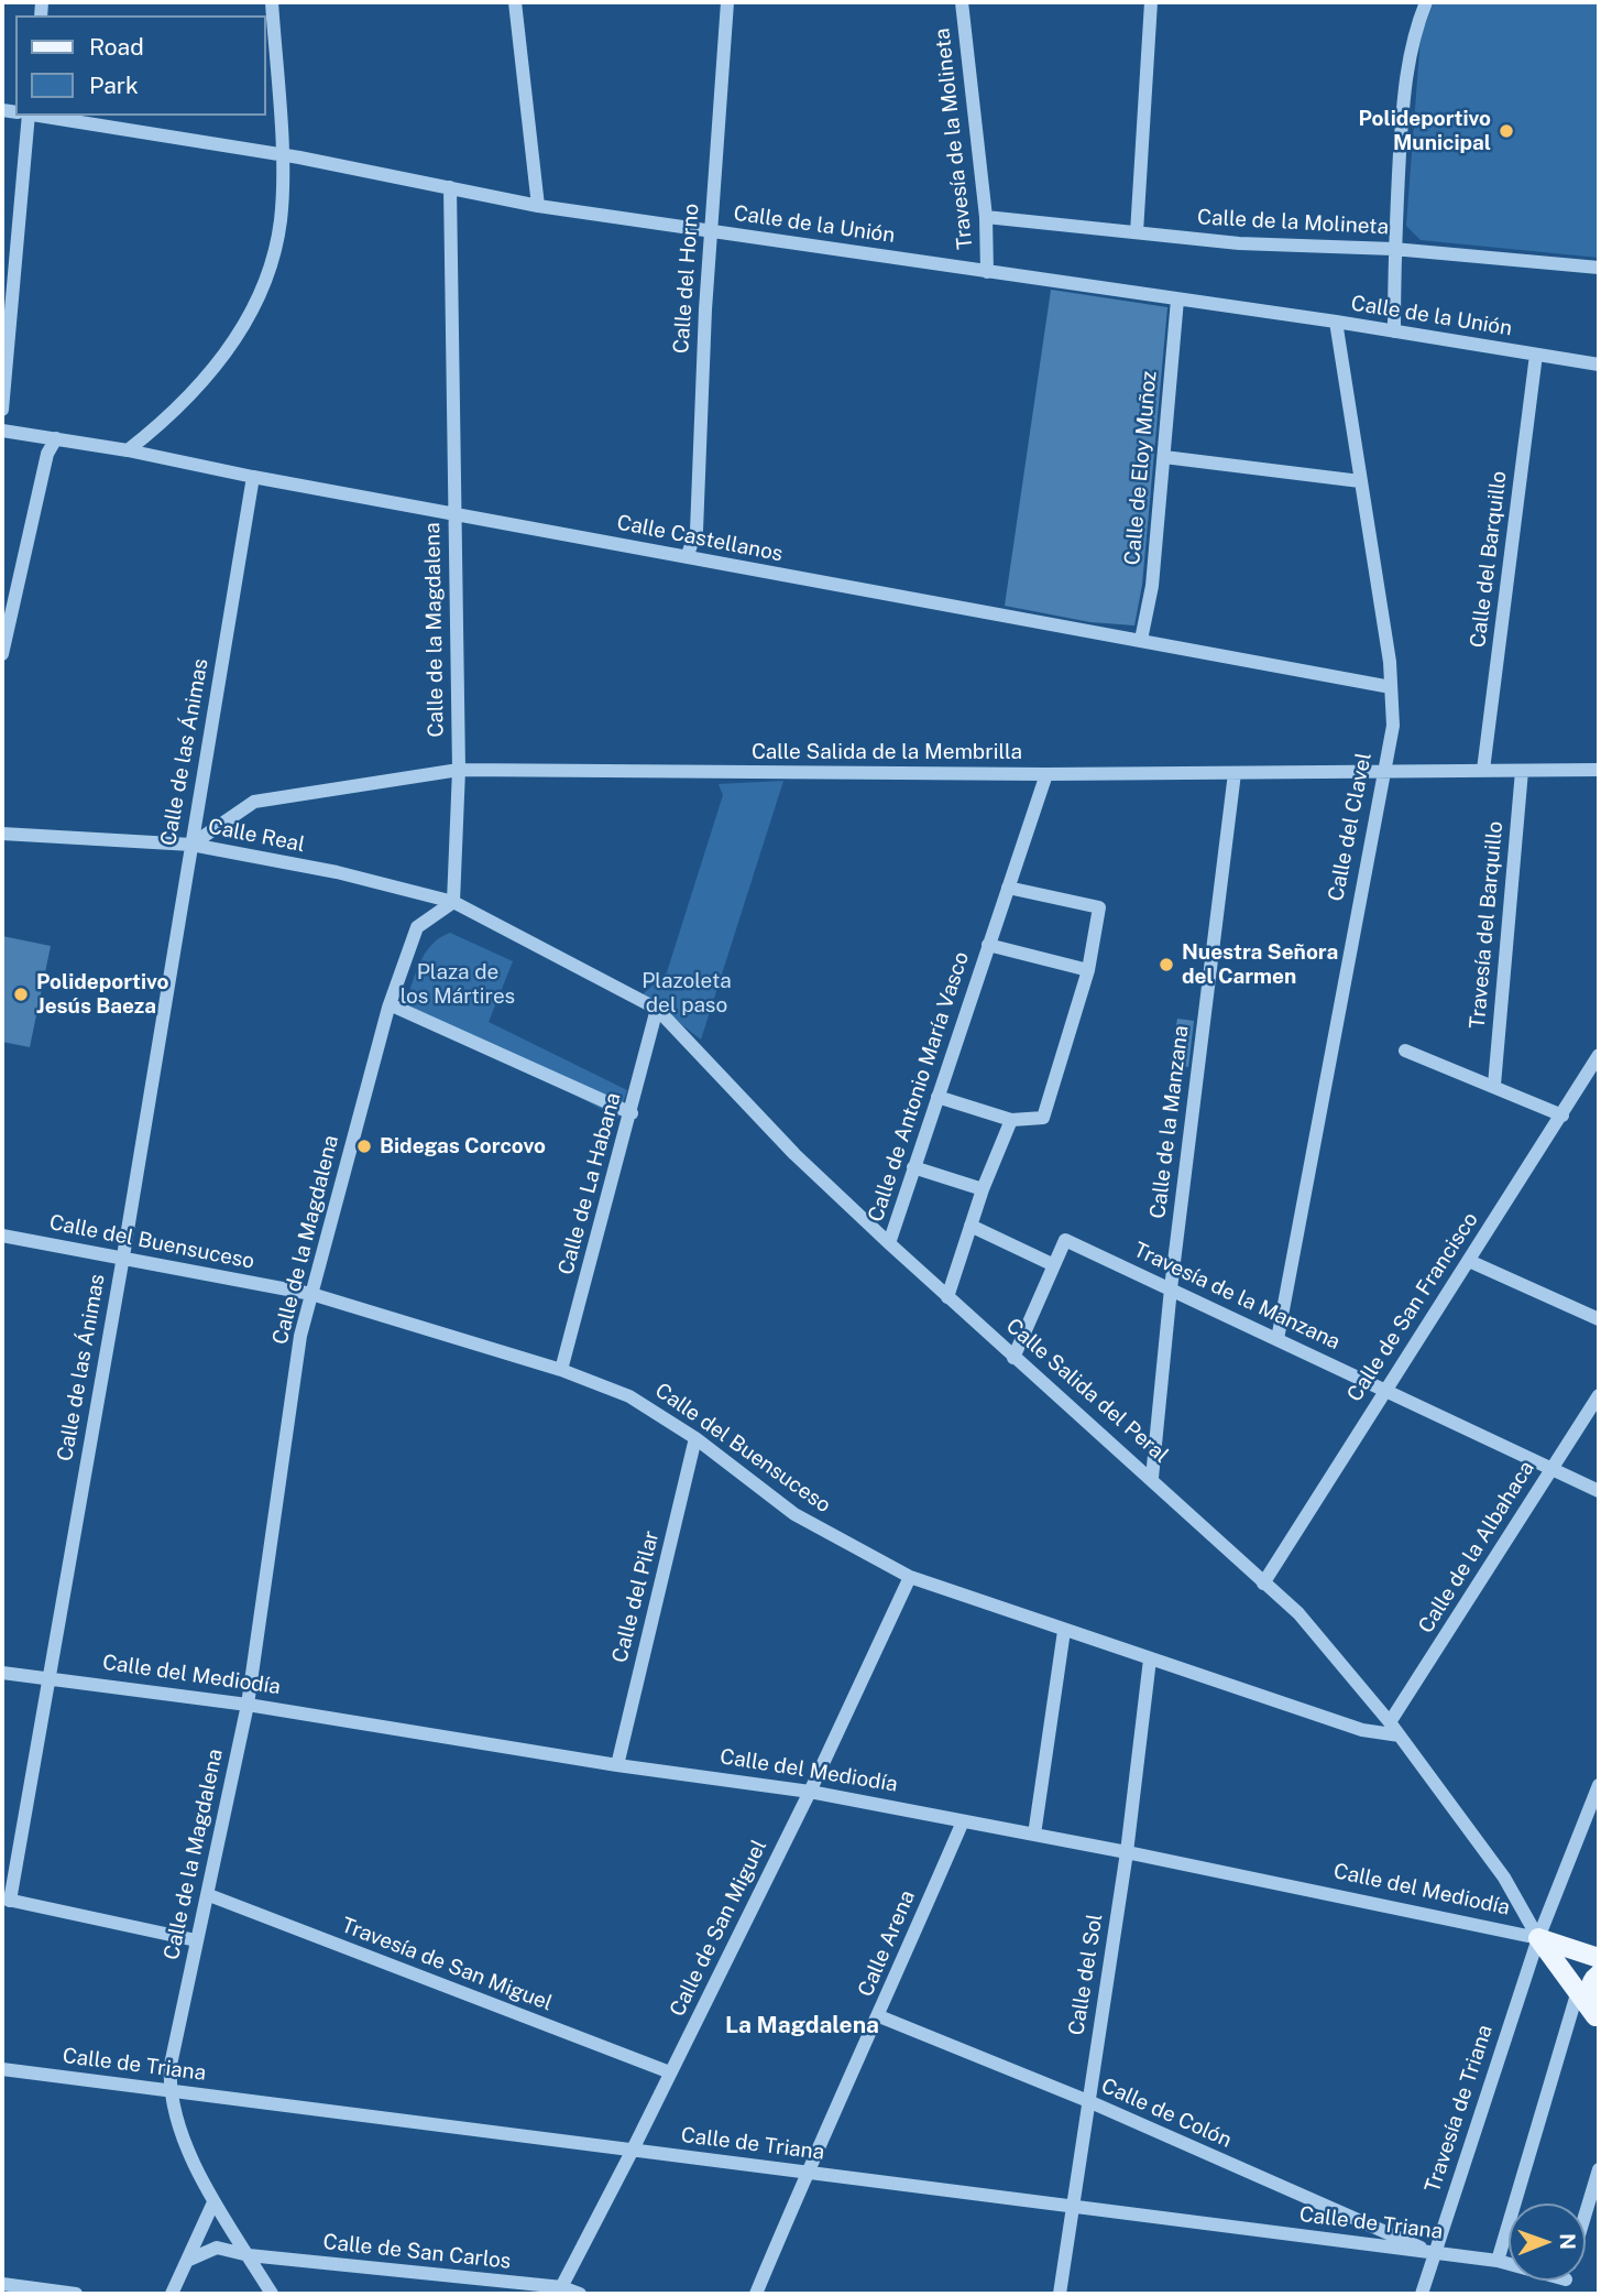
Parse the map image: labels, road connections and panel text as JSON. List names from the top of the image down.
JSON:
{
  "streets": {
    "main road": ["Calle Salida del Peral", "Calle del Mediodía"],
    "street": [
      "Travesía de la Molineta",
      "Calle de la Molineta",
      "Calle de la Unión",
      "Calle del Horno",
      "Calle de Eloy Muñoz",
      "Calle Castellanos",
      "Calle del Barquillo",
      "Calle de la Magdalena",
      "Calle de las Ánimas",
      "Calle Salida de la Membrilla",
      "Calle del Clavel",
      "Calle Real",
      "Travesía del Barquillo",
      "Calle de Antonio María Vasco",
      "Calle de la Manzana",
      "Calle de La Habana",
      "Calle del Buensuceso",
      "Travesía de la Manzana",
      "Calle de San Francisco",
      "Calle de la Albahaca",
      "Calle del Pilar",
      "Calle de San Miguel",
      "Calle Arena",
      "Travesía de San Miguel",
      "Calle del Sol",
      "Calle de Triana",
      "Travesía de Triana",
      "Calle de Colón",
      "Calle de San Carlos"
    ]
  },
  "crossings": [
    ["Travesía de la Molineta", "Calle de la Molineta"],
    ["Travesía de la Molineta", "Calle de la Unión"],
    ["Calle de la Unión", "Calle del Horno"],
    ["Calle de la Unión", "Calle de Eloy Muñoz"],
    ["Calle de la Unión", "Calle del Barquillo"],
    ["Calle de la Unión", "Calle de la Magdalena"],
    ["Calle de la Unión", "Calle del Clavel"],
    ["Calle del Horno", "Calle Castellanos"],
    ["Calle de Eloy Muñoz", "Calle Castellanos"],
    ["Calle Castellanos", "Calle de la Magdalena"],
    ["Calle Castellanos", "Calle de las Ánimas"],
    ["Calle Castellanos", "Calle del Clavel"],
    ["Calle del Barquillo", "Calle Salida de la Membrilla"],
    ["Calle de la Magdalena", "Calle Salida de la Membrilla"],
    ["Calle de la Magdalena", "Calle Real"],
    ["Calle de la Magdalena", "Calle del Buensuceso"],
    ["Calle de la Magdalena", "Calle Salida del Peral"],
    ["Calle de la Magdalena", "Calle del Mediodía"],
    ["Calle de la Magdalena", "Travesía de San Miguel"],
    ["Calle de la Magdalena", "Calle de Triana"],
    ["Calle de la Magdalena", "Calle de San Carlos"],
    ["Calle de las Ánimas", "Calle Salida de la Membrilla"],
    ["Calle de las Ánimas", "Calle Real"],
    ["Calle de las Ánimas", "Calle del Buensuceso"],
    ["Calle de las Ánimas", "Calle del Mediodía"],
    ["Calle Salida de la Membrilla", "Calle del Clavel"],
    ["Calle Salida de la Membrilla", "Calle Real"],
    ["Calle Salida de la Membrilla", "Travesía del Barquillo"],
    ["Calle Salida de la Membrilla", "Calle de Antonio María Vasco"],
    ["Calle Salida de la Membrilla", "Calle de la Manzana"],
    ["Calle del Clavel", "Travesía de la Manzana"],
    ["Calle Real", "Calle Salida del Peral"],
    ["Calle de Antonio María Vasco", "Calle Salida del Peral"],
    ["Calle de la Manzana", "Travesía de la Manzana"],
    ["Calle de la Manzana", "Calle Salida del Peral"],
    ["Calle de La Habana", "Calle del Buensuceso"],
    ["Calle de La Habana", "Calle Salida del Peral"],
    ["Calle del Buensuceso", "Calle Salida del Peral"],
    ["Calle del Buensuceso", "Calle del Pilar"],
    ["Calle del Buensuceso", "Calle de San Miguel"],
    ["Calle del Buensuceso", "Calle del Sol"],
    ["Travesía de la Manzana", "Calle de San Francisco"],
    ["Travesía de la Manzana", "Calle de la Albahaca"],
    ["Calle de San Francisco", "Calle Salida del Peral"],
    ["Calle Salida del Peral", "Calle de la Albahaca"],
    ["Calle Salida del Peral", "Calle del Mediodía"],
    ["Calle Salida del Peral", "Travesía de Triana"],
    ["Calle del Pilar", "Calle del Mediodía"],
    ["Calle del Mediodía", "Calle de San Miguel"],
    ["Calle del Mediodía", "Calle Arena"],
    ["Calle del Mediodía", "Calle del Sol"],
    ["Calle del Mediodía", "Travesía de Triana"],
    ["Calle de San Miguel", "Travesía de San Miguel"],
    ["Calle de San Miguel", "Calle de Triana"],
    ["Calle de San Miguel", "Calle de San Carlos"],
    ["Calle Arena", "Calle de Triana"],
    ["Calle Arena", "Calle de Colón"],
    ["Calle del Sol", "Calle de Triana"],
    ["Calle del Sol", "Calle de Colón"],
    ["Calle de Triana", "Travesía de Triana"],
    ["Calle de Triana", "Calle de Colón"],
    ["Travesía de Triana", "Calle de Colón"]
  ],
  "districts": ["La Magdalena"],
  "parks": ["Plaza de los Mártires", "Plazoleta del paso"],
  "places": [
    "Polideportivo Municipal",
    "Nuestra Señora del Carmen",
    "Polideportivo Jesús Baeza",
    "Bidegas Corcovo"
  ],
  "legend": ["Road", "Park"],
  "north": "right"
}
